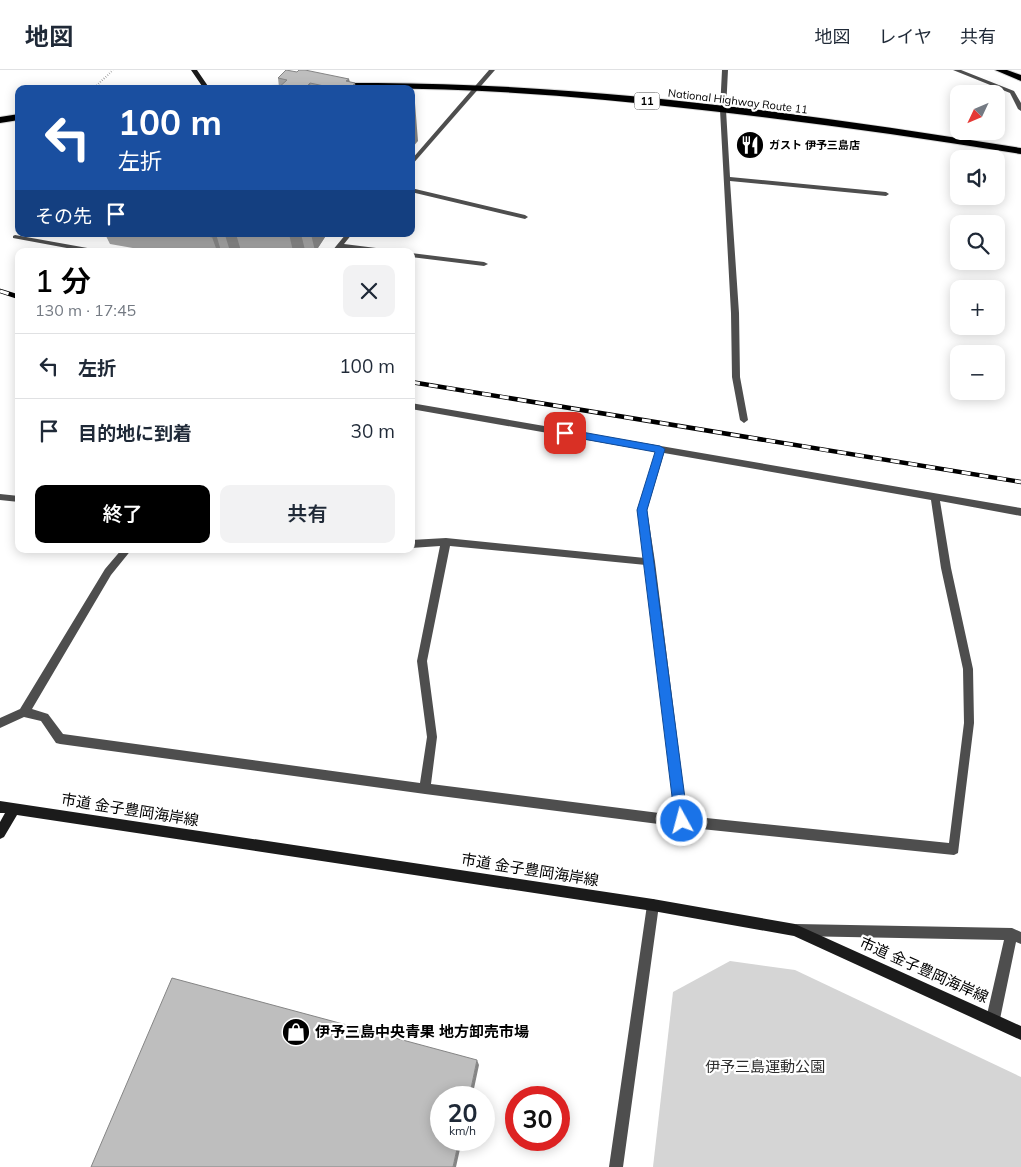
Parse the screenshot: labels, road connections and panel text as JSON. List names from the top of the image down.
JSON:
{
  "streets": {
    "highway": ["11", "National Highway Route 11"],
    "street": ["市道 金子豊岡海岸線"]
  },
  "parks": ["伊予三島運動公園"],
  "places": {
    "restaurant": ["ガスト 伊予三島店"],
    "shop": ["伊予三島中央青果 地方卸売市場"]
  },
  "north": "bottom left",
  "page": {
    "header": "地図",
    "nav": ["地図", "レイヤ", "共有"],
    "map_buttons": ["+", "−"],
    "turn": ["100 m", "左折"],
    "then": "その先",
    "heading": ["1 分", "130 m · 17:45"],
    "list": [
      {
        "name": "左折",
        "value": "100 m"
      },
      {
        "name": "目的地に到着",
        "value": "30 m"
      }
    ],
    "buttons": ["終了", "共有"],
    "speed": "20 km/h",
    "limit": "30"
  }
}
